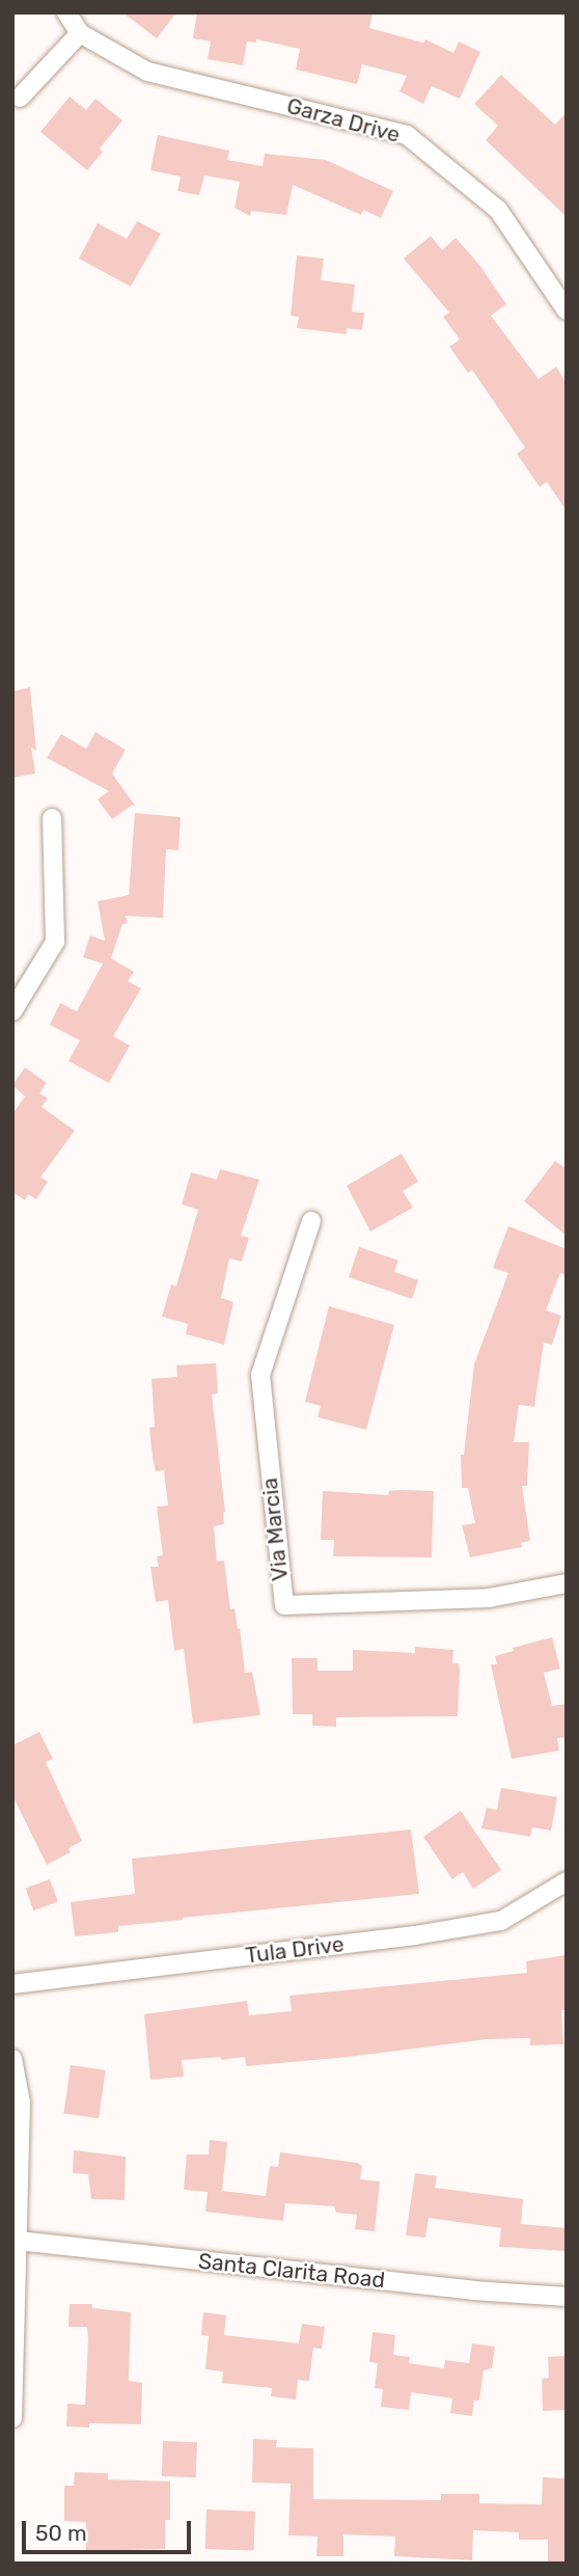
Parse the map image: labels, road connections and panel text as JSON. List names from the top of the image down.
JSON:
{
  "streets": {
    "street": [
      "Garza Drive",
      "Via Marcia",
      "Tula Drive",
      "Santa Clarita Road"
    ]
  },
  "scale_bar": "50 m"
}
